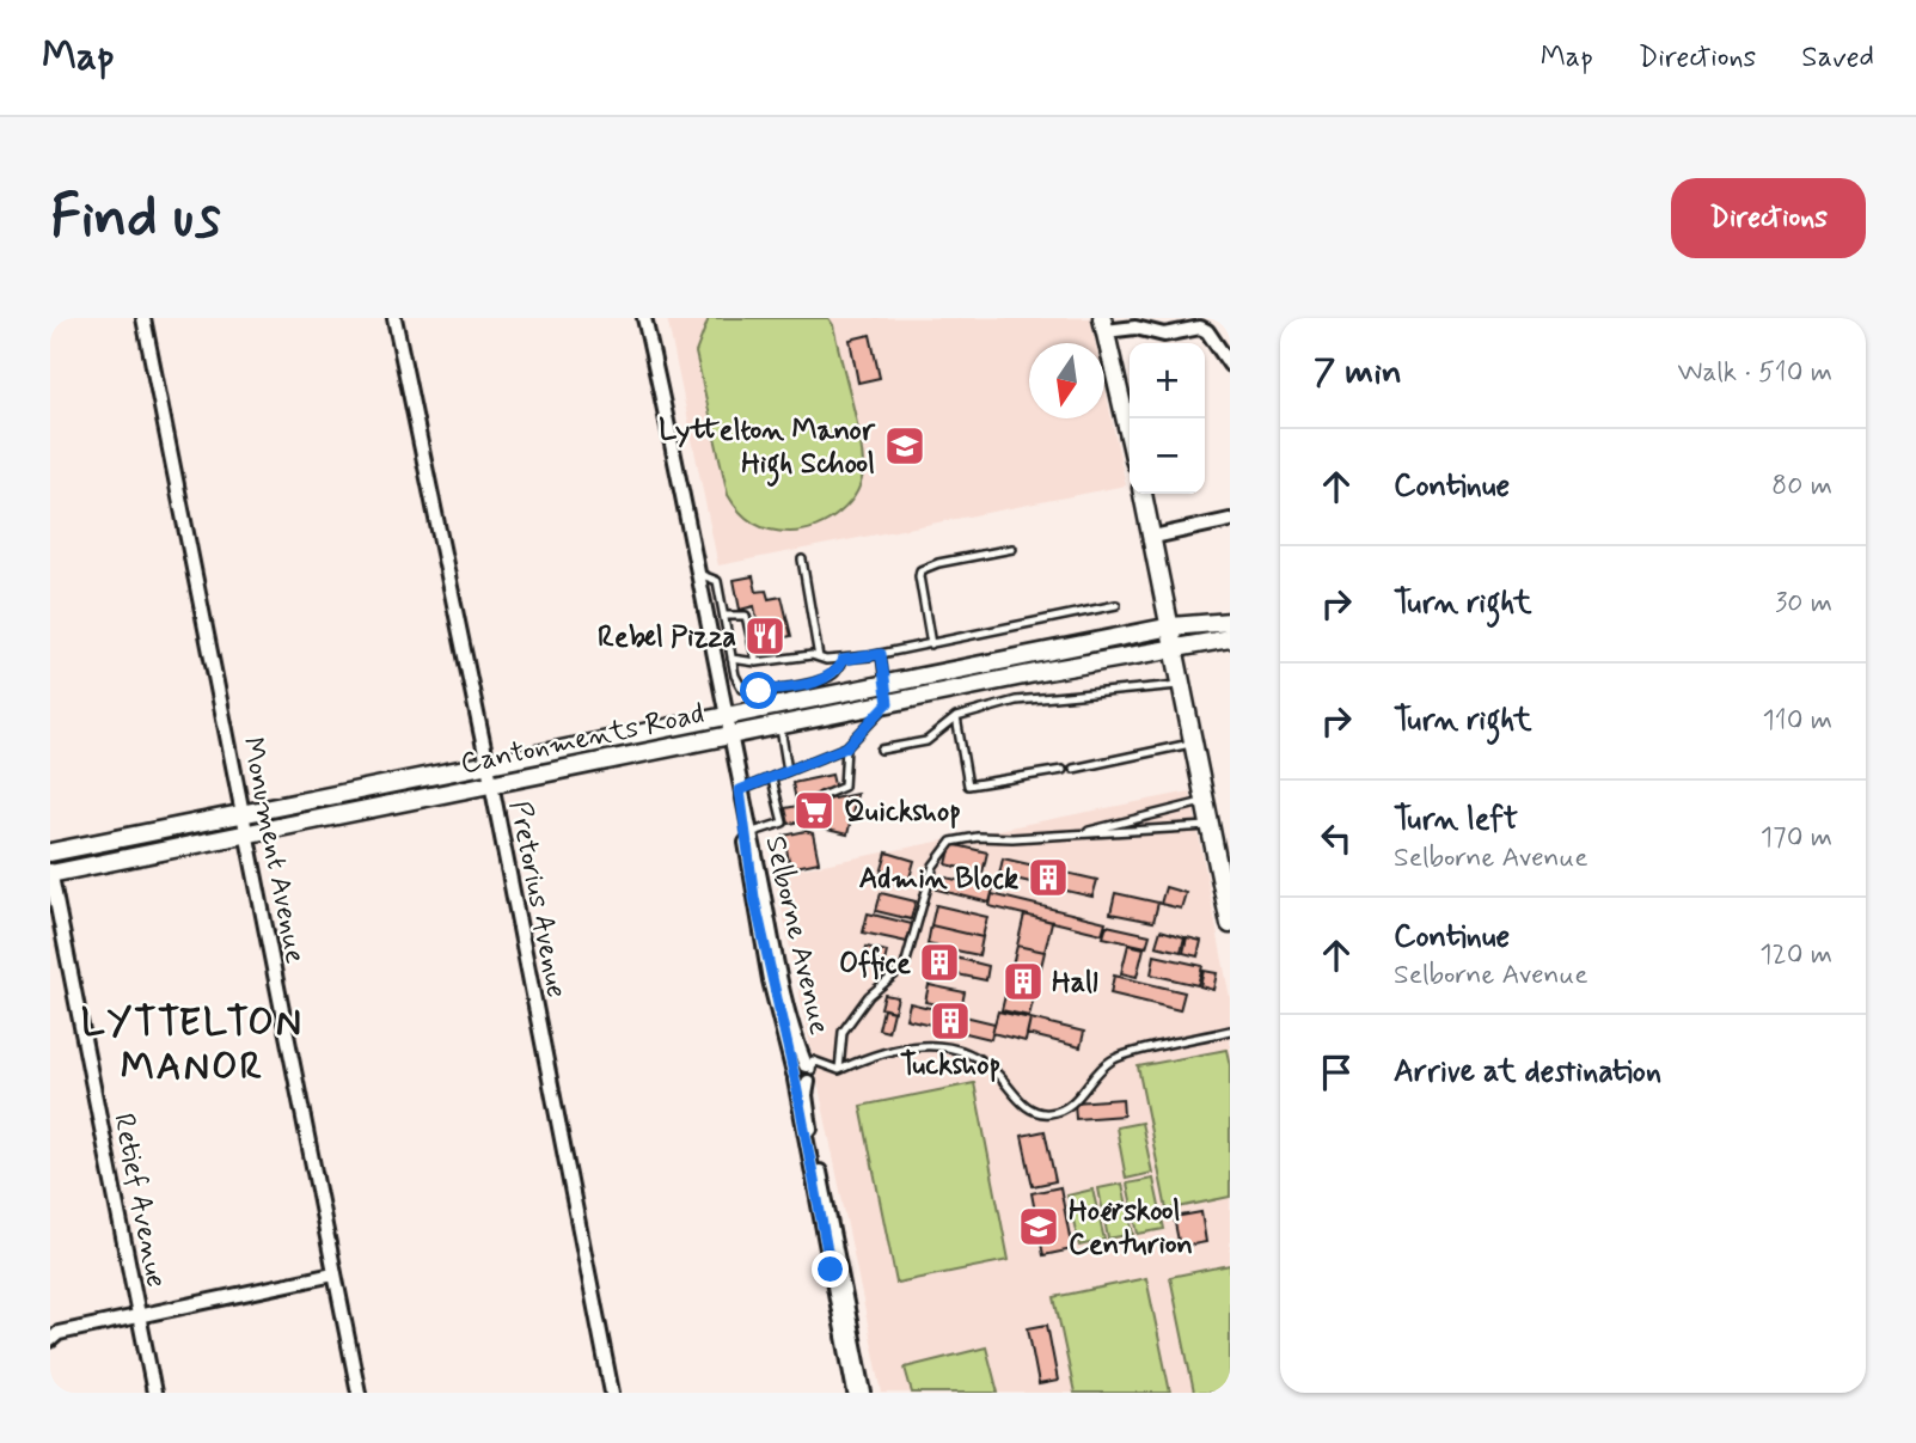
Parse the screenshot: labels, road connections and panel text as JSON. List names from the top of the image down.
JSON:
{
  "streets": {
    "main road": ["Cantonments Road"],
    "street": [
      "Monument Avenue",
      "Pretorius Avenue",
      "Selborne Avenue",
      "Retief Avenue"
    ]
  },
  "crossings": [
    ["Cantonments Road", "Monument Avenue"],
    ["Cantonments Road", "Pretorius Avenue"],
    ["Cantonments Road", "Selborne Avenue"],
    ["Cantonments Road", "Retief Avenue"]
  ],
  "districts": ["LYTTELTON MANOR"],
  "places": {
    "school or university": ["Lyttelton Manor High School", "Hoërskool Centurion"],
    "restaurant": ["Rebel Pizza"],
    "supermarket": ["Quickshop"],
    "building": [
      "Admin Block",
      "Office",
      "Hall",
      "Tuckshop"
    ]
  },
  "north": "bottom",
  "page": {
    "header": "Map",
    "nav": ["Map", "Directions", "Saved"],
    "buttons": "Directions",
    "title": "Find us",
    "heading": ["7 min", "Walk · 510 m"],
    "map_buttons": ["+", "−"],
    "list": [
      ["Continue", "80 m"],
      ["Turn right", "30 m"],
      ["Turn right", "110 m"],
      ["Turn left", "Selborne Avenue", "170 m"],
      ["Continue", "Selborne Avenue", "120 m"],
      "Arrive at destination"
    ]
  }
}
